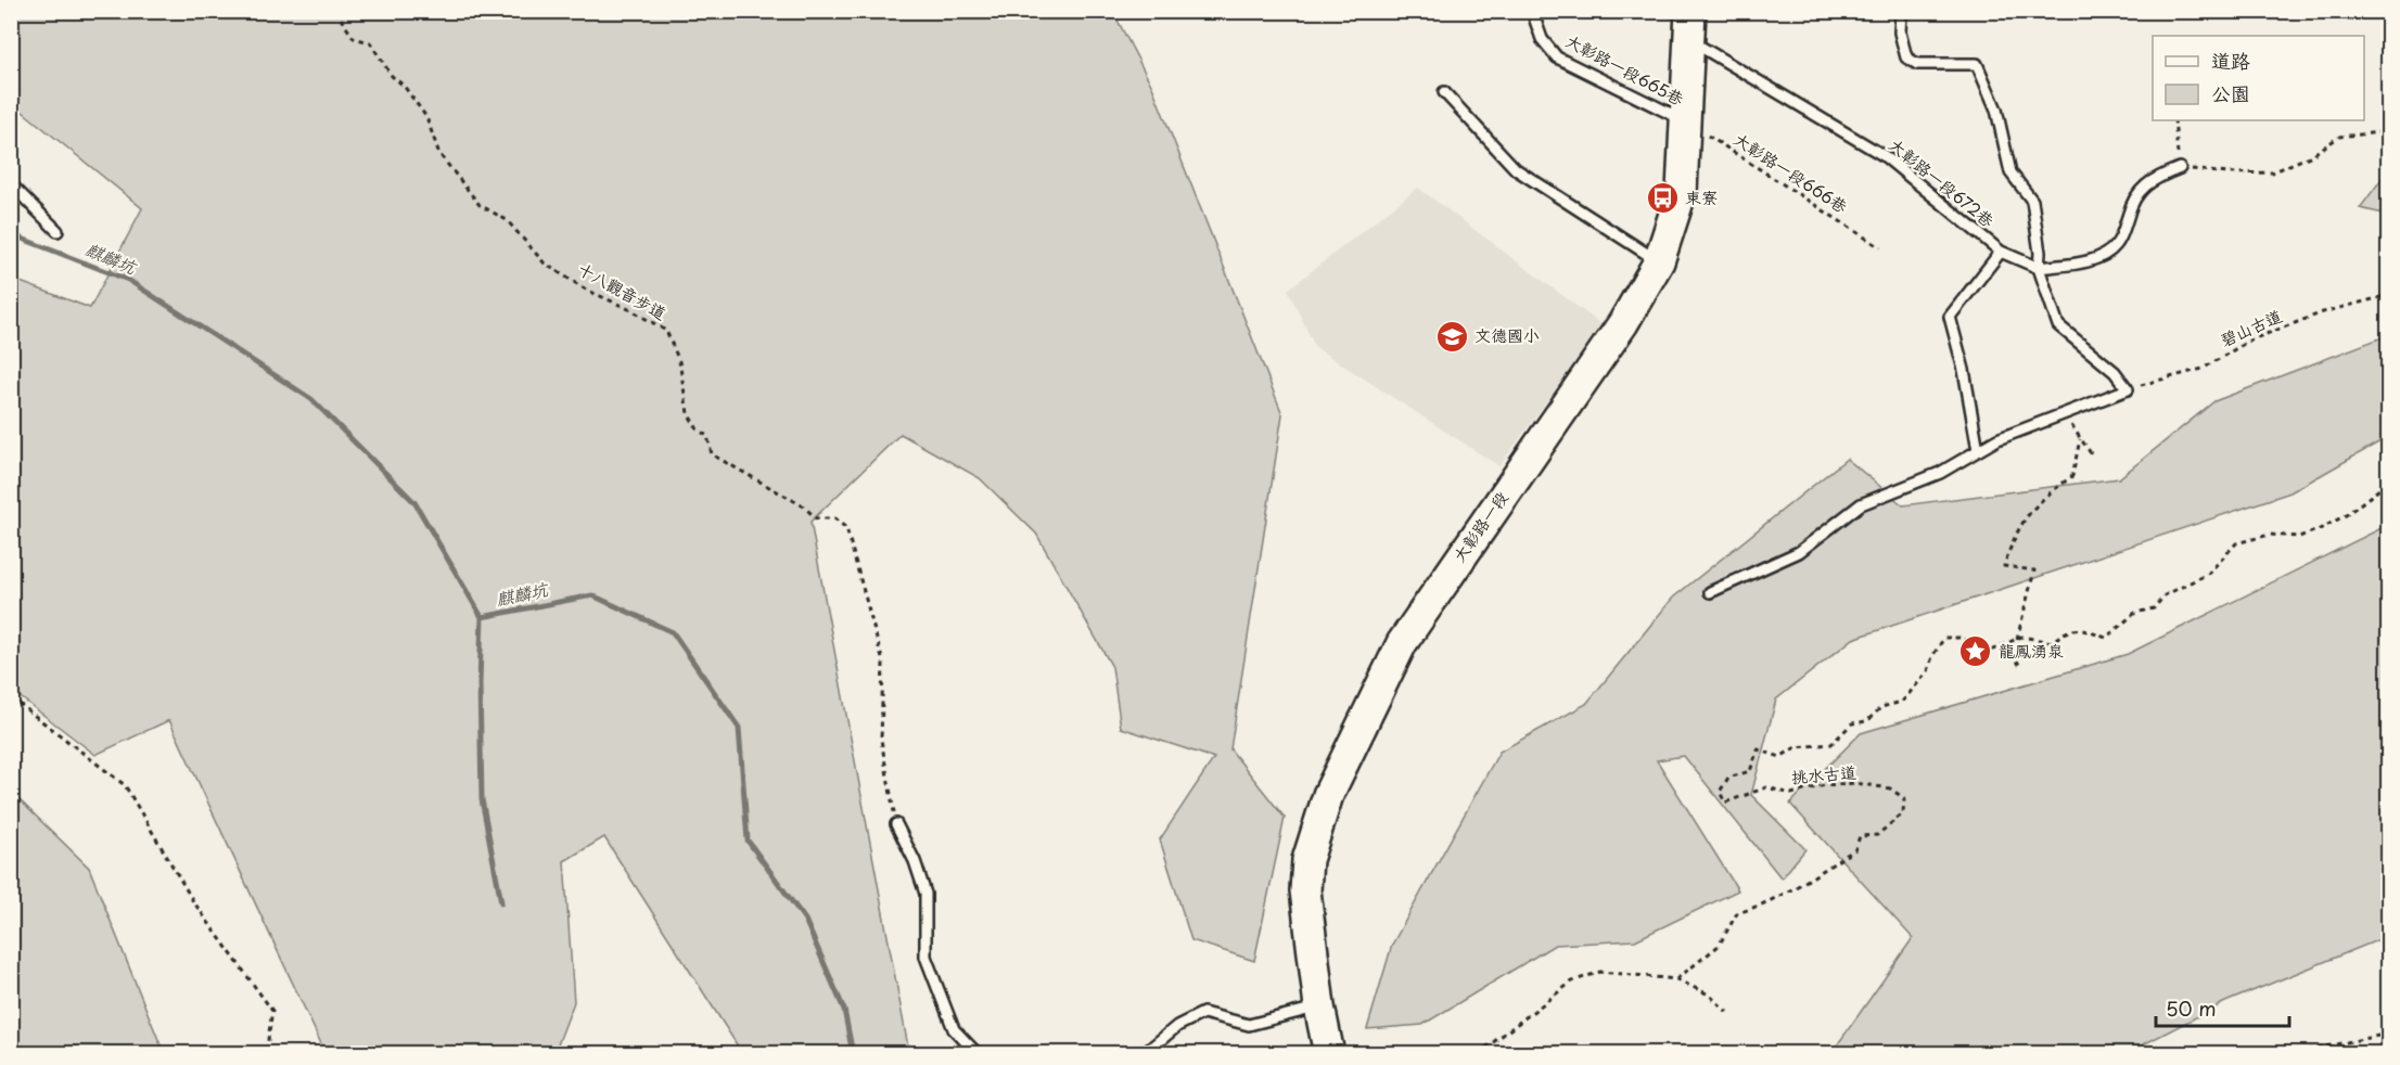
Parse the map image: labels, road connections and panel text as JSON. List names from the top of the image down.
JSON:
{
  "streets": {
    "main road": ["大彰路一段"],
    "lane": ["大彰路一段665巷", "大彰路一段672巷"],
    "path": [
      "大彰路一段666巷",
      "十八觀音步道",
      "碧山古道",
      "挑水古道"
    ]
  },
  "crossings": [
    ["大彰路一段665巷", "大彰路一段666巷"],
    ["大彰路一段665巷", "大彰路一段"],
    ["大彰路一段666巷", "大彰路一段"],
    ["大彰路一段672巷", "大彰路一段"]
  ],
  "water": ["麒麟坑"],
  "places": {
    "bus stop": ["東寮"],
    "school or university": ["文德國小"],
    "place": ["龍鳳湧泉"]
  },
  "legend": ["道路", "公園"],
  "scale_bar": "50 m"
}
